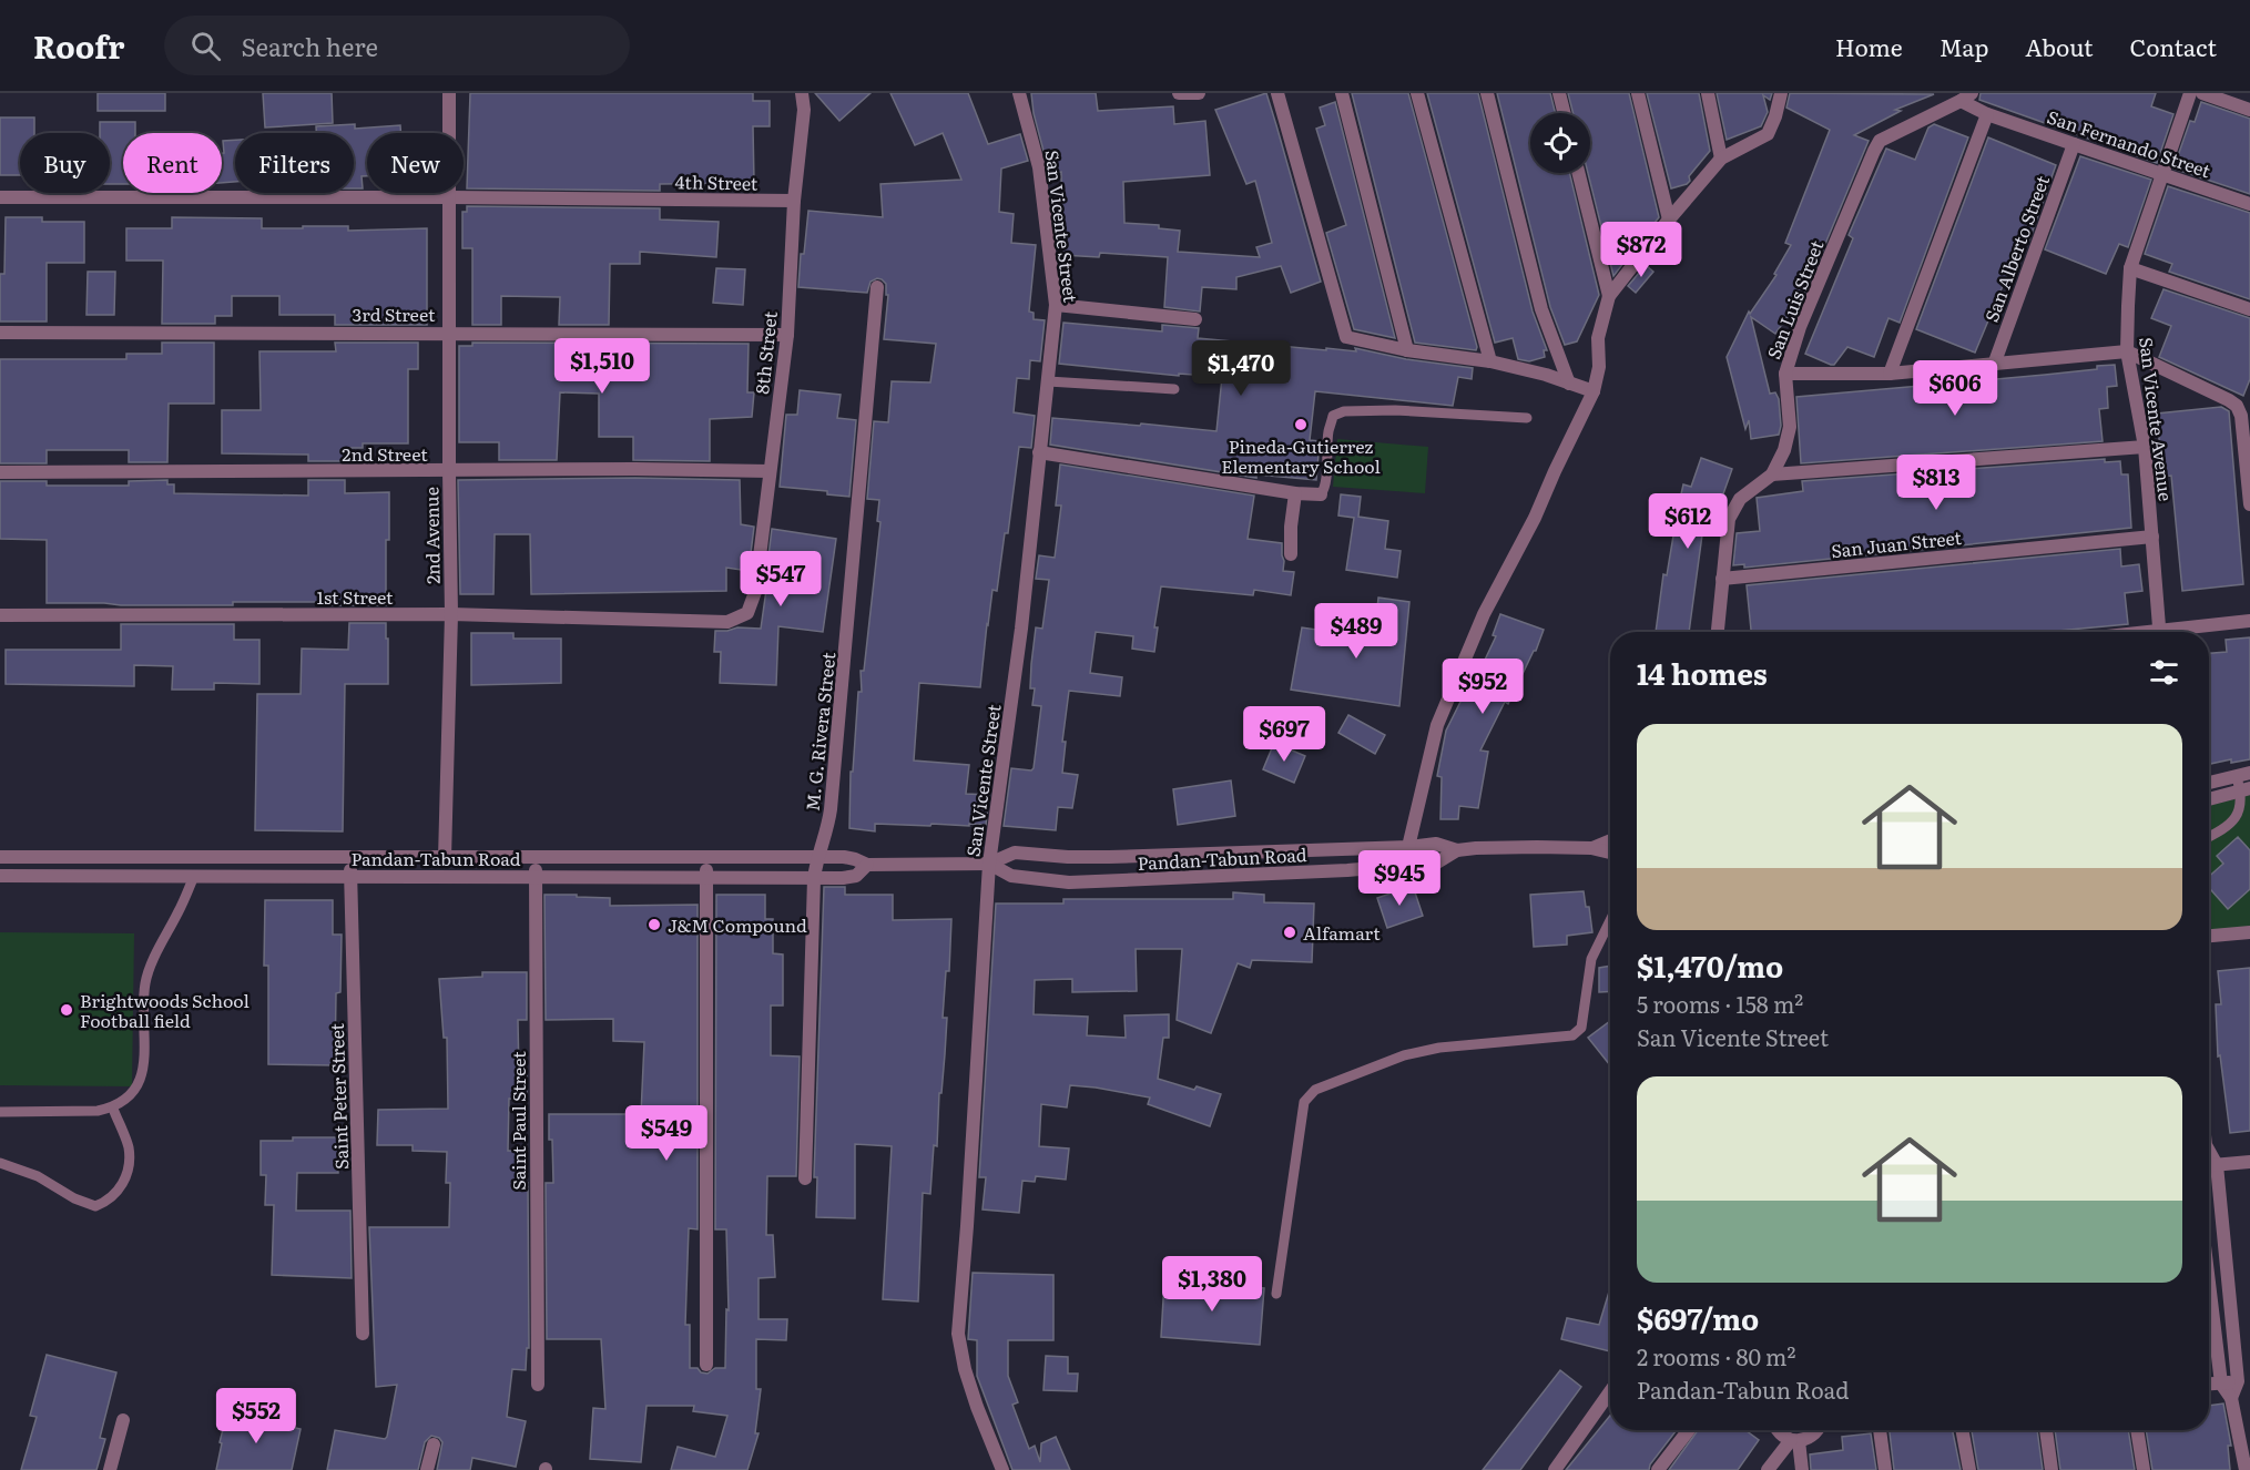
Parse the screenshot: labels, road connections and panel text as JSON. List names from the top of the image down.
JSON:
{
  "streets": {
    "street": [
      "San Fernando Street",
      "4th Street",
      "San Vicente Street",
      "San Alberto Street",
      "San Luis Street",
      "3rd Street",
      "8th Street",
      "San Vicente Avenue",
      "2nd Street",
      "2nd Avenue",
      "San Juan Street",
      "1st Street",
      "M. G. Rivera Street",
      "Pandan-Tabun Road",
      "Saint Peter Street",
      "Saint Paul Street"
    ]
  },
  "crossings": [
    ["San Fernando Street", "San Alberto Street"],
    ["San Fernando Street", "San Luis Street"],
    ["San Fernando Street", "San Vicente Avenue"],
    ["4th Street", "8th Street"],
    ["4th Street", "2nd Avenue"],
    ["San Vicente Street", "Pandan-Tabun Road"],
    ["San Luis Street", "San Juan Street"],
    ["3rd Street", "8th Street"],
    ["3rd Street", "2nd Avenue"],
    ["8th Street", "2nd Street"],
    ["8th Street", "1st Street"],
    ["San Vicente Avenue", "San Juan Street"],
    ["2nd Street", "2nd Avenue"],
    ["2nd Avenue", "1st Street"],
    ["2nd Avenue", "Pandan-Tabun Road"],
    ["M. G. Rivera Street", "Pandan-Tabun Road"],
    ["Pandan-Tabun Road", "Saint Peter Street"],
    ["Pandan-Tabun Road", "Saint Paul Street"]
  ],
  "places": [
    "Pineda-Gutierrez Elementary School",
    "J&M Compound",
    "Alfamart",
    "Brightwoods School Football field"
  ],
  "page": {
    "header": "Roofr",
    "search": "Search here",
    "nav": [
      "Home",
      "Map",
      "About",
      "Contact"
    ],
    "chip": [
      "Buy",
      "Rent",
      "Filters",
      "New"
    ],
    "price": [
      "$872",
      "$1,510",
      "$1,470",
      "$606",
      "$813",
      "$612",
      "$547",
      "$489",
      "$952",
      "$697",
      "$945",
      "$549",
      "$1,380",
      "$552"
    ],
    "heading": "14 homes",
    "list": [
      {
        "name": "$1,470/mo",
        "note": "5 rooms · 158 m² · San Vicente Street"
      },
      {
        "name": "$697/mo",
        "note": "2 rooms · 80 m² · Pandan-Tabun Road"
      }
    ]
  }
}
